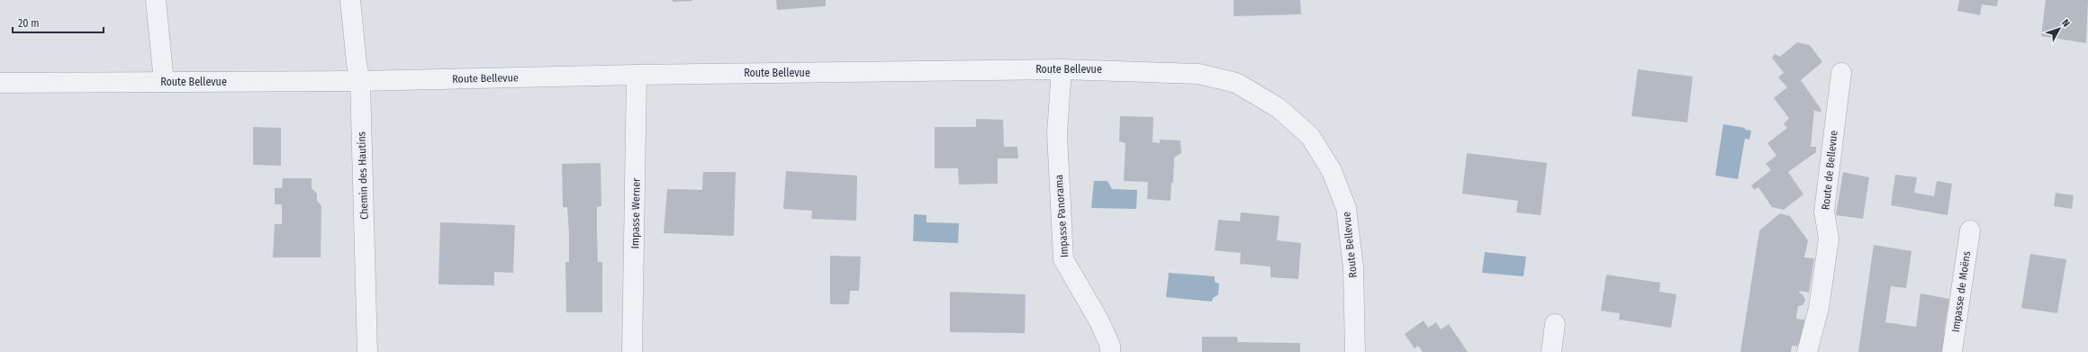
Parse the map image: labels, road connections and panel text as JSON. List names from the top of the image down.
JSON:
{
  "streets": {
    "street": [
      "Route Bellevue",
      "Route de Bellevue",
      "Chemin des Hautins",
      "Impasse Werner",
      "Impasse Panorama",
      "Impasse de Moëns"
    ]
  },
  "crossings": [
    ["Route Bellevue", "Chemin des Hautins"],
    ["Route Bellevue", "Impasse Werner"],
    ["Route Bellevue", "Impasse Panorama"]
  ],
  "scale_bar": "20 m",
  "north": "top right"
}
